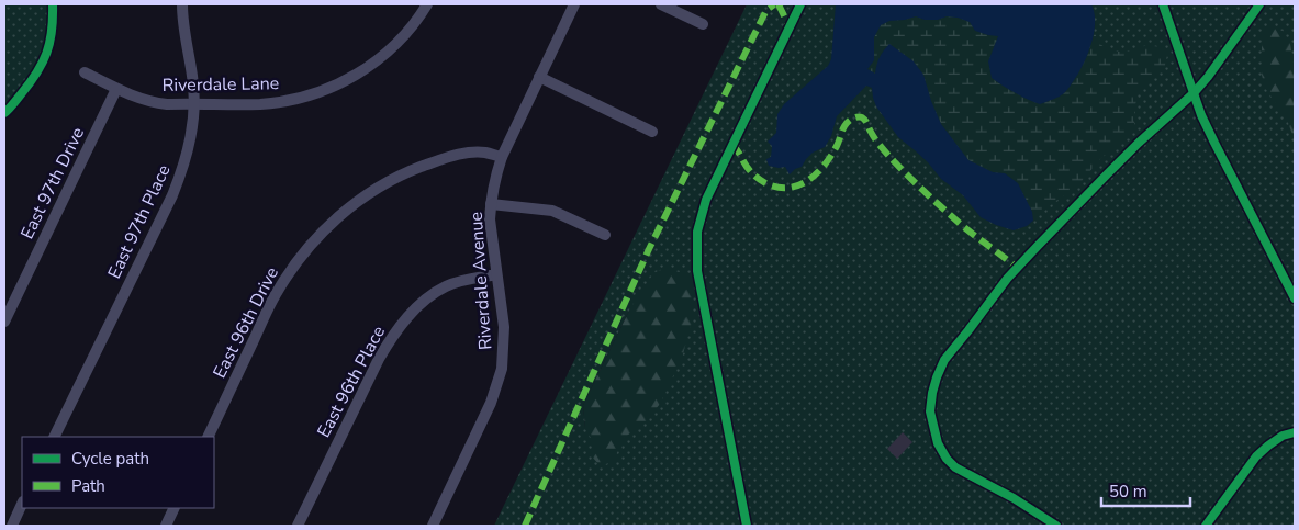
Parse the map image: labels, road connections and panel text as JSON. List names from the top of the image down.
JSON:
{
  "streets": {
    "street": [
      "Riverdale Lane",
      "East 97th Drive",
      "East 97th Place",
      "Riverdale Avenue",
      "East 96th Drive",
      "East 96th Place"
    ]
  },
  "crossings": [
    ["Riverdale Lane", "East 97th Drive"],
    ["Riverdale Lane", "East 97th Place"],
    ["Riverdale Avenue", "East 96th Drive"],
    ["Riverdale Avenue", "East 96th Place"]
  ],
  "legend": ["Cycle path", "Path"],
  "scale_bar": "50 m"
}
